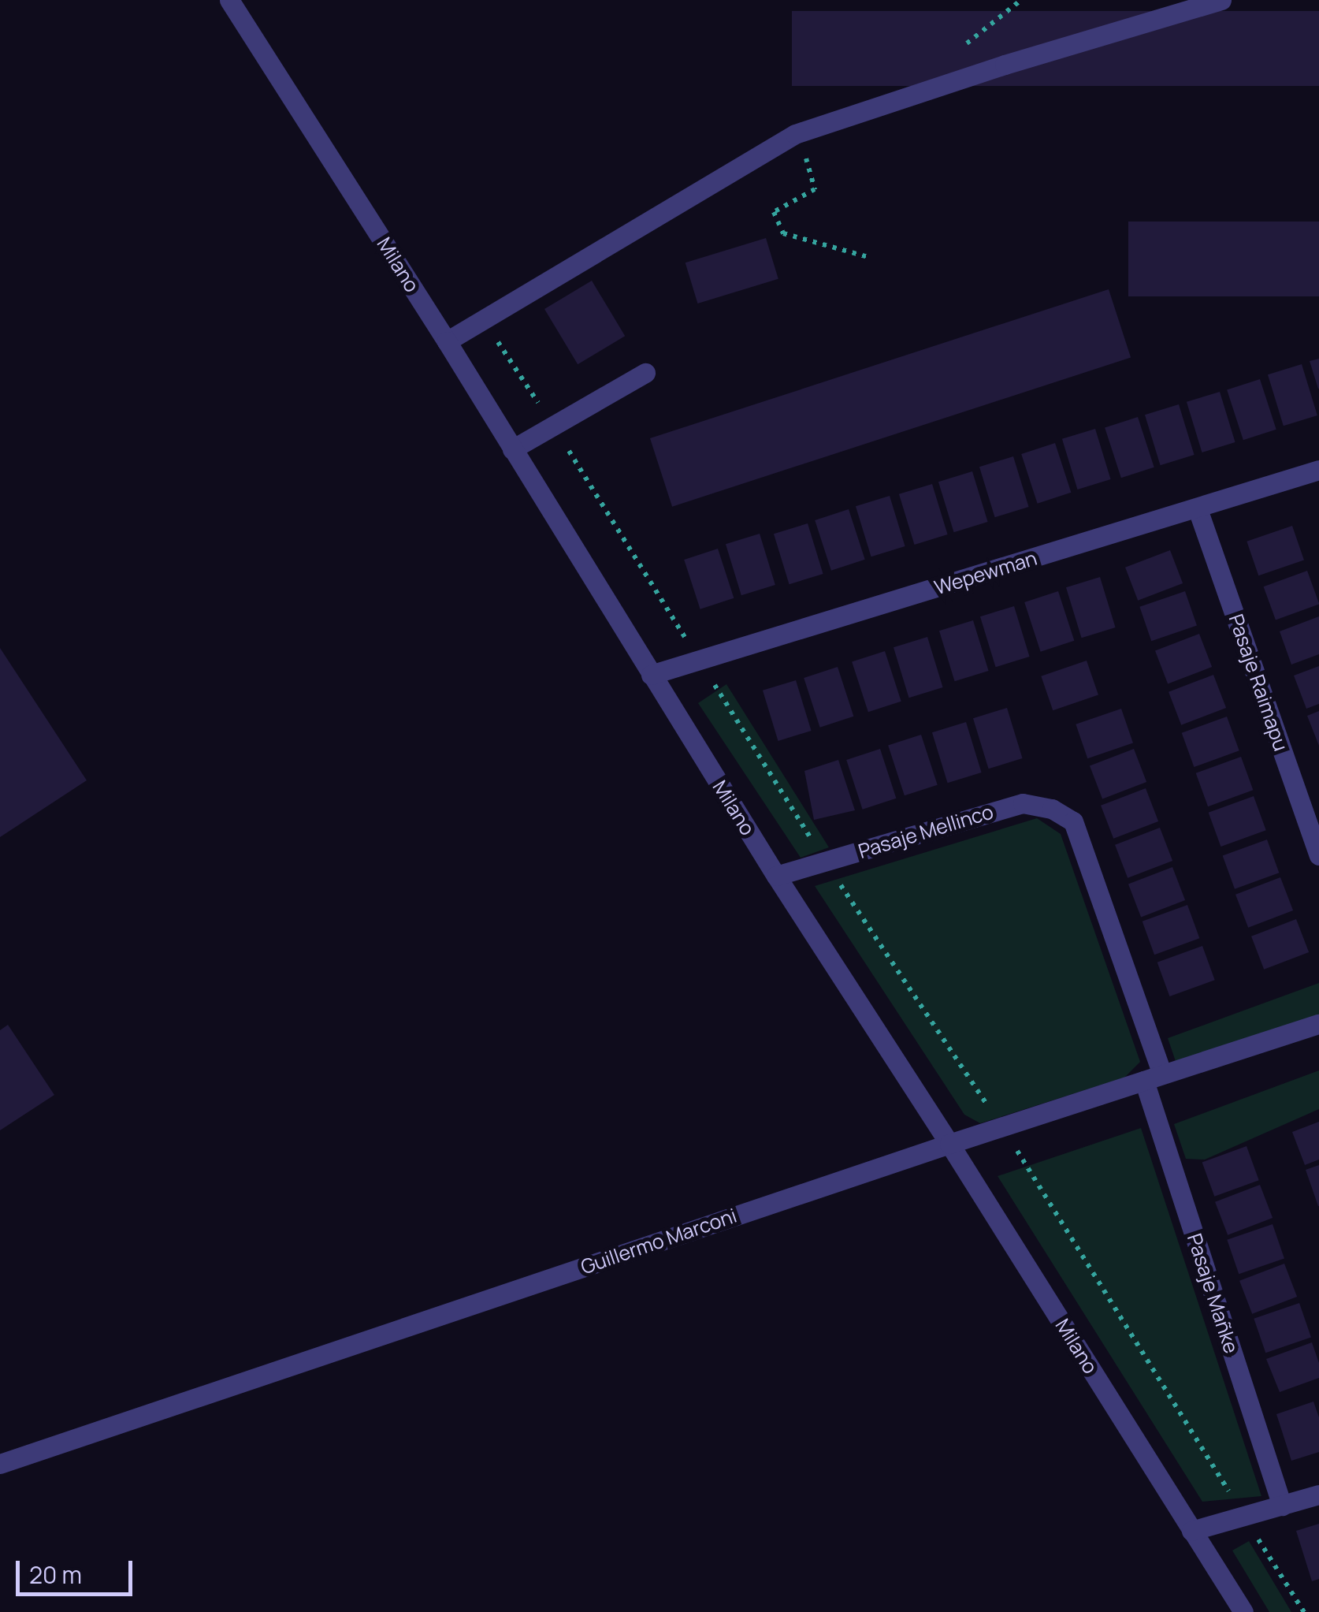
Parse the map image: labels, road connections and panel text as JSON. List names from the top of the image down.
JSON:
{
  "streets": {
    "street": [
      "Milano",
      "Wepewman",
      "Pasaje Raimapu",
      "Pasaje Mellinco",
      "Guillermo Marconi",
      "Pasaje Mañke"
    ]
  },
  "crossings": [
    ["Milano", "Wepewman"],
    ["Milano", "Pasaje Mellinco"],
    ["Milano", "Guillermo Marconi"],
    ["Wepewman", "Pasaje Raimapu"],
    ["Pasaje Mellinco", "Pasaje Mañke"],
    ["Guillermo Marconi", "Pasaje Mañke"]
  ],
  "scale_bar": "20 m"
}
